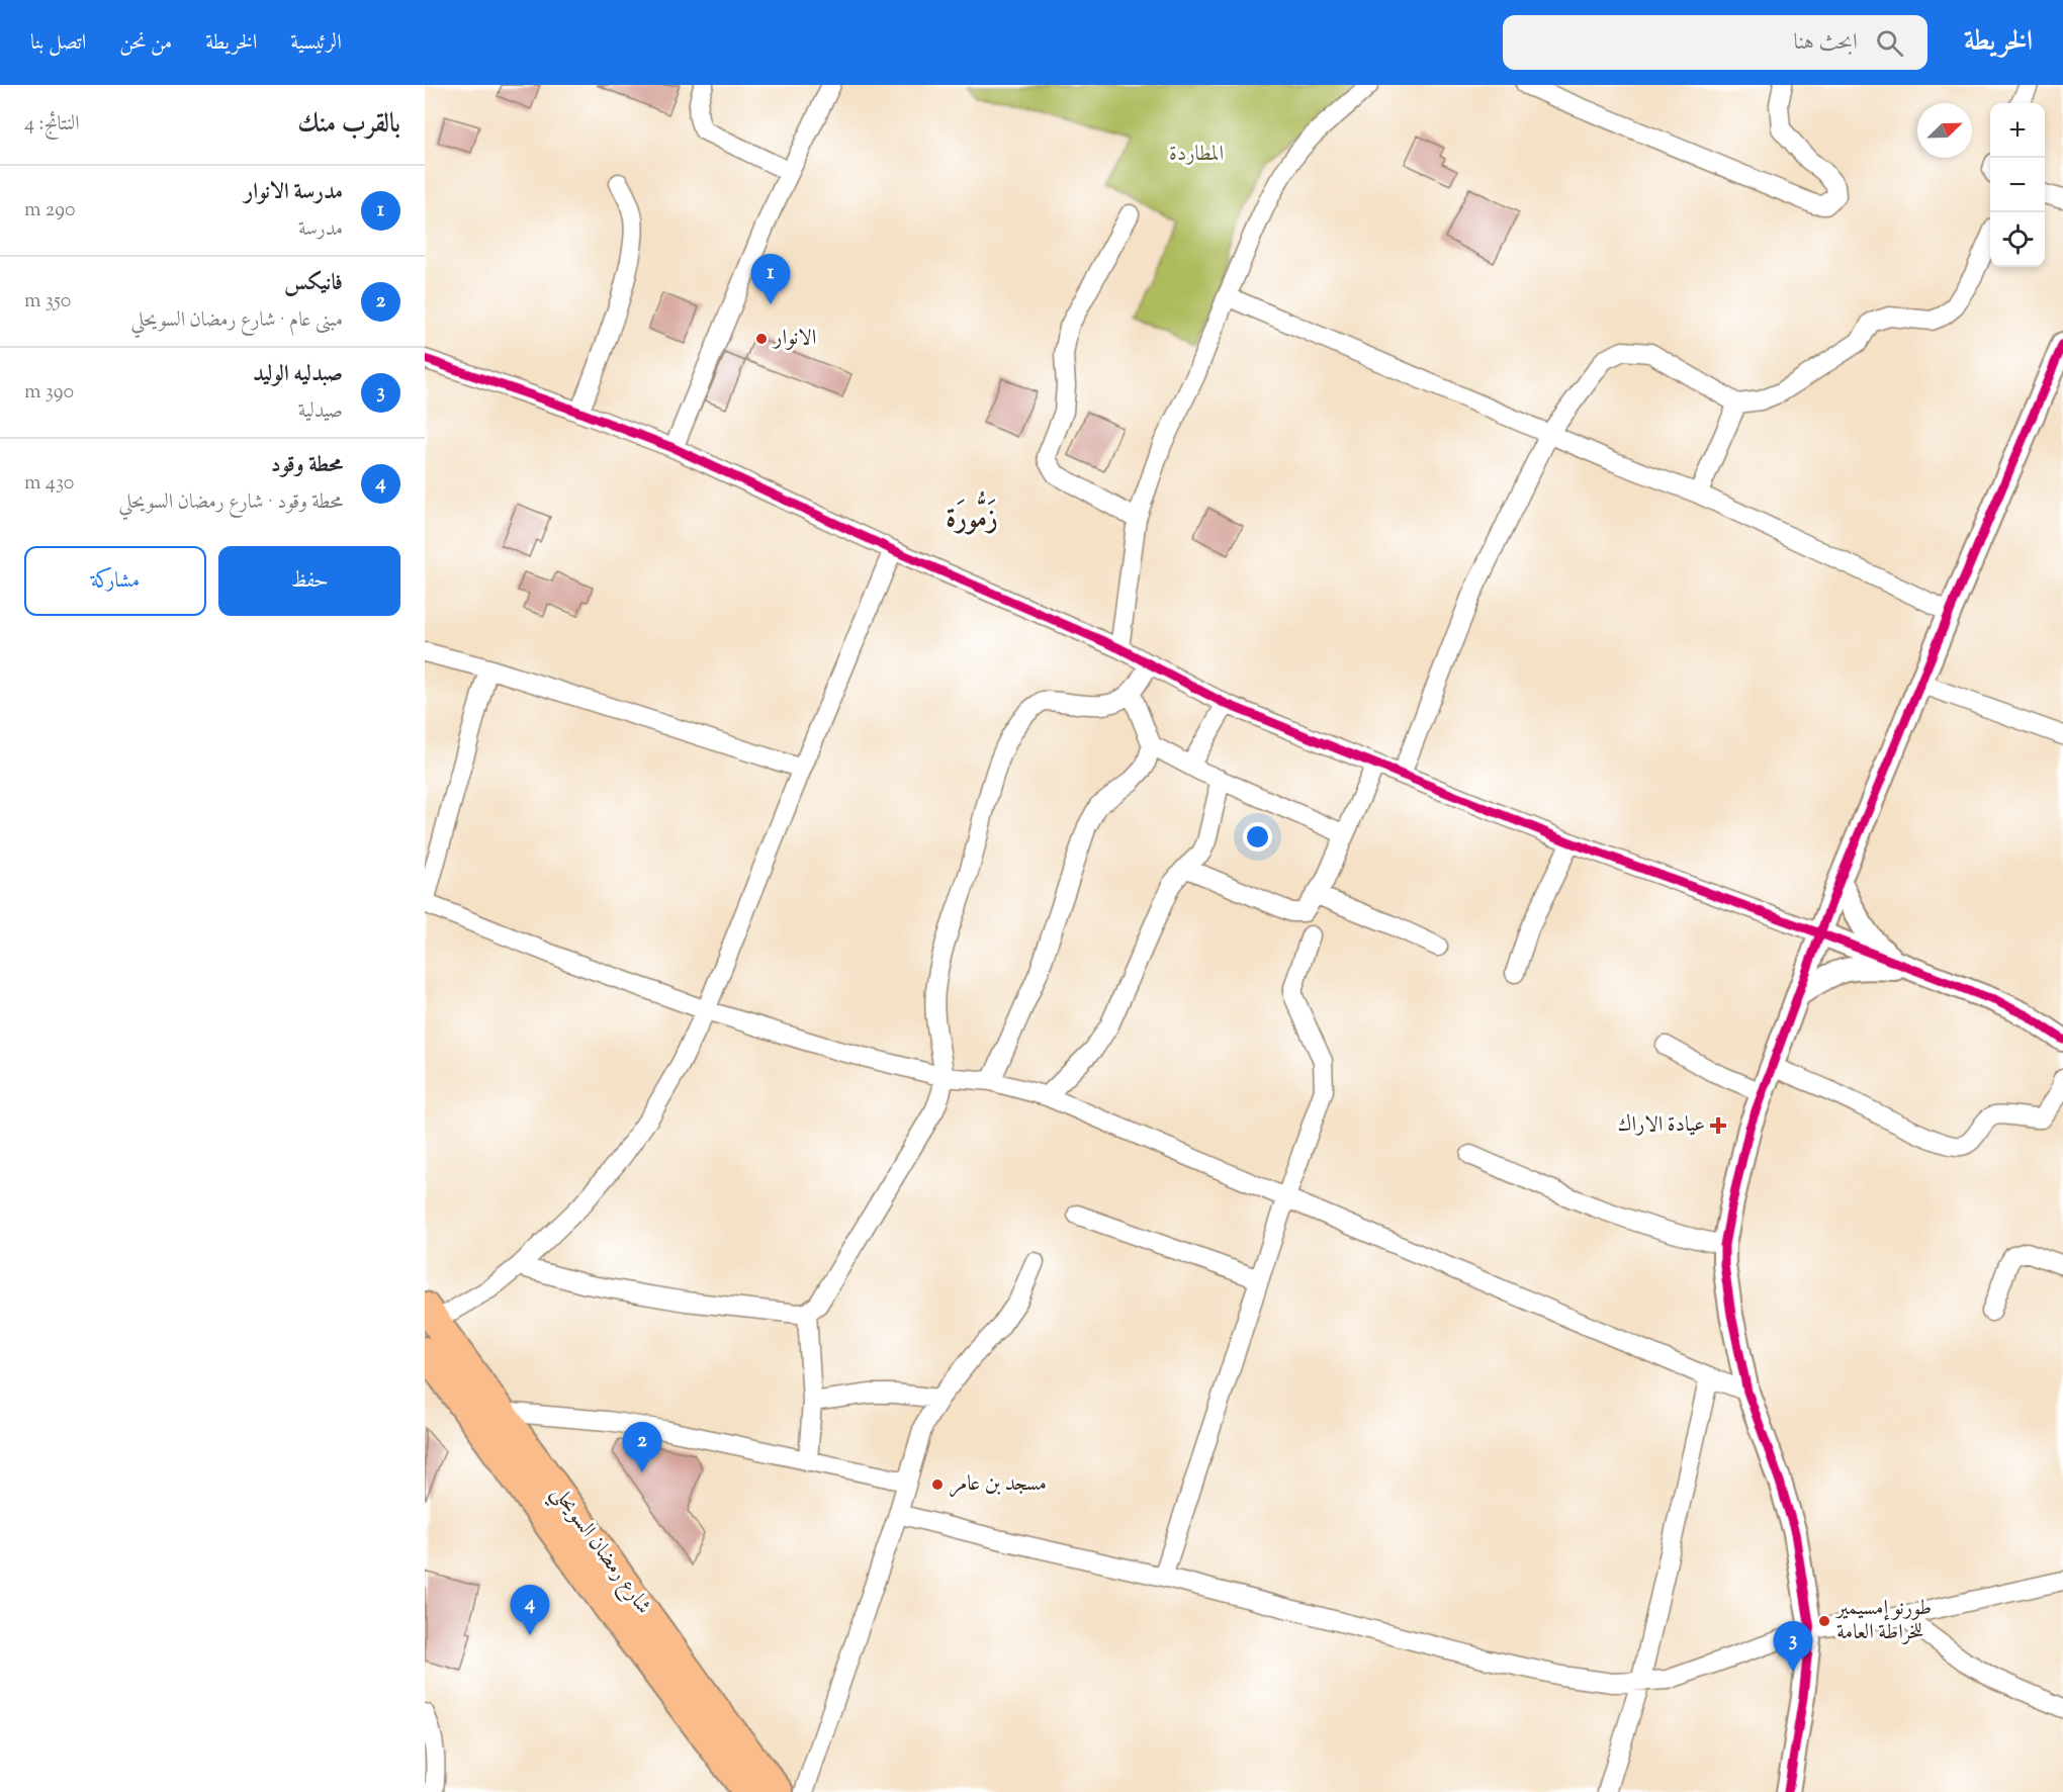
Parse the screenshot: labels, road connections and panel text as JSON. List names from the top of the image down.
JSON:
{
  "streets": {
    "main road": ["شارع رمضان السويحلي"]
  },
  "districts": ["زَمُّورَة"],
  "parks": ["المطاردة"],
  "places": {
    "other": ["الانوار", "مسجد بن عامر", "طورنو إمسيمير للخراطة العامة"],
    "health": ["عيادة الاراك"]
  },
  "north": "top right",
  "page": {
    "header": "الخريطة",
    "search": "ابحث هنا",
    "nav": [
      "الرئيسية",
      "الخريطة",
      "من نحن",
      "اتصل بنا"
    ],
    "heading": ["بالقرب منك", "النتائج: 4"],
    "map_buttons": ["+", "−"],
    "list": [
      {
        "mark": "1",
        "name": "مدرسة الانوار",
        "note": "مدرسة",
        "value": "290 m"
      },
      {
        "mark": "2",
        "name": "فانيكس",
        "note": "مبنى عام · شارع رمضان السويحلي",
        "value": "350 m"
      },
      {
        "mark": "3",
        "name": "صبدليه الوليد",
        "note": "صيدلية",
        "value": "390 m"
      },
      {
        "mark": "4",
        "name": "محطة وقود",
        "note": "محطة وقود · شارع رمضان السويحلي",
        "value": "430 m"
      }
    ],
    "pins": [
      "1",
      "2",
      "4",
      "3"
    ],
    "buttons": ["حفظ", "مشاركة"]
  }
}
